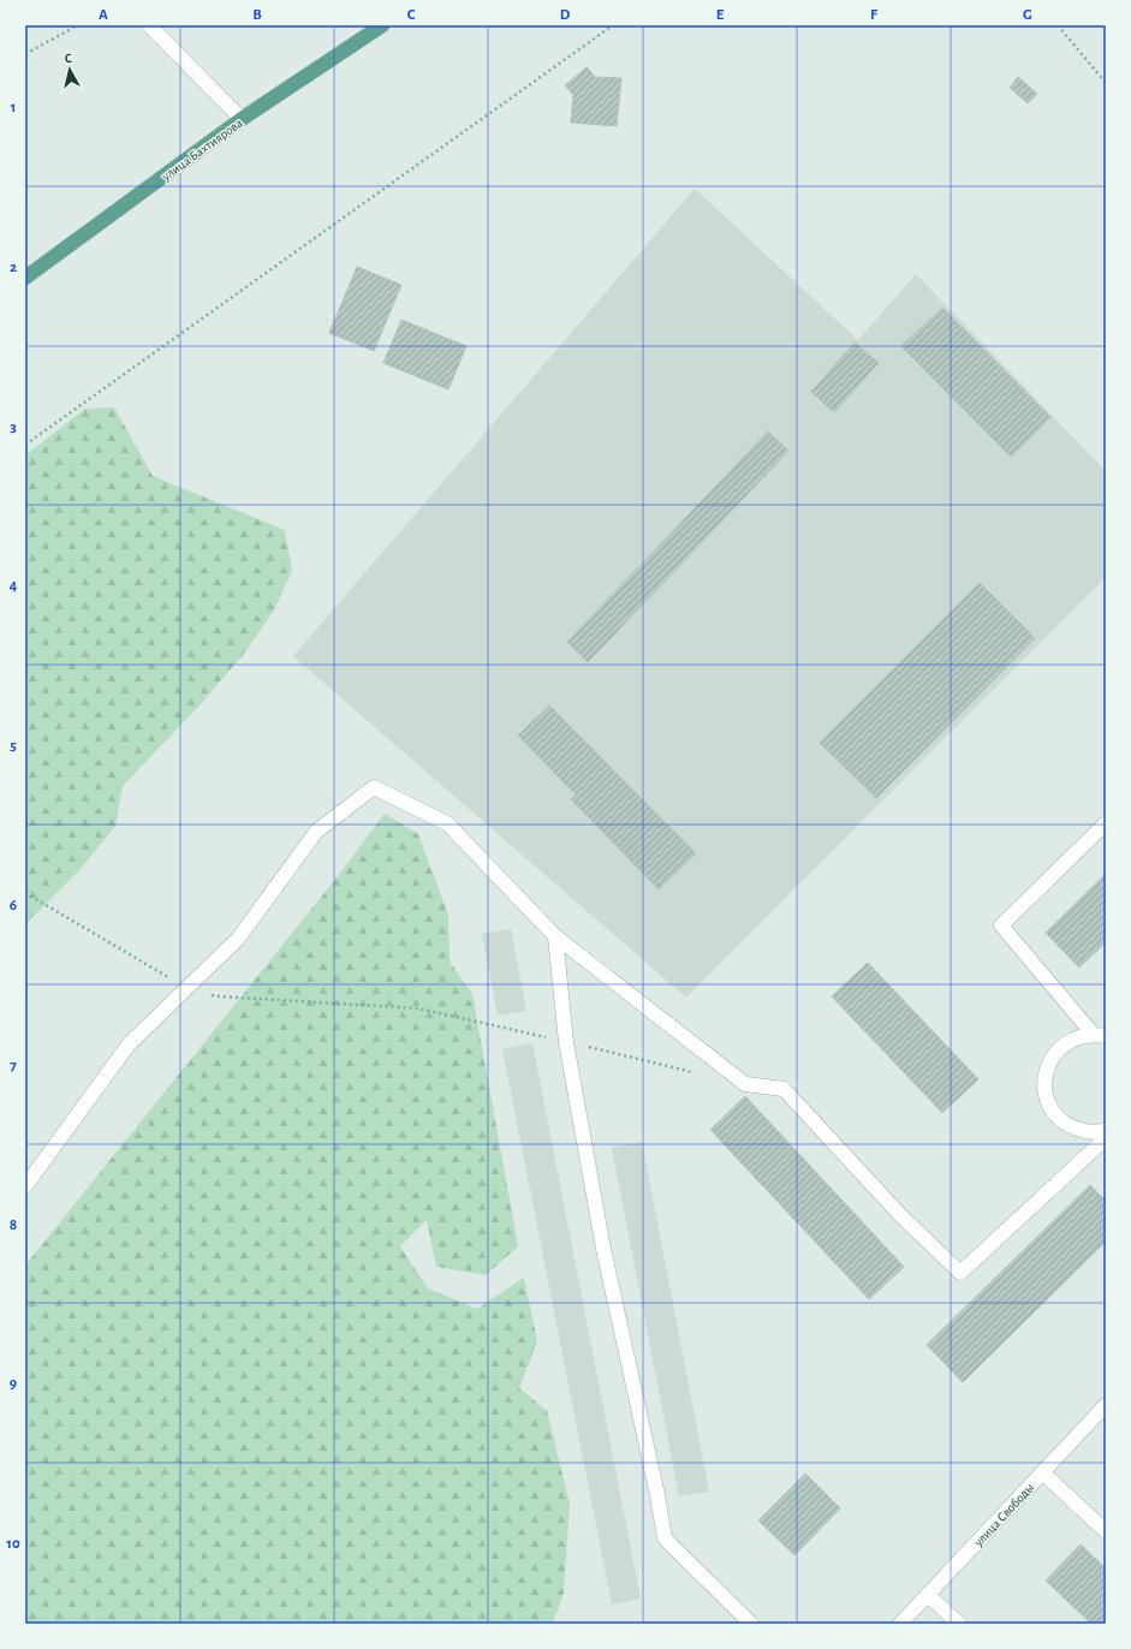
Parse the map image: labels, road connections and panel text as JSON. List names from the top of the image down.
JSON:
{
  "streets": {
    "main road": ["улица Бахтиярова"],
    "street": ["улица Свободы"]
  },
  "north": "top",
  "grid": {
    "columns": [
      "A",
      "B",
      "C",
      "D",
      "E",
      "F",
      "G"
    ],
    "rows": [
      "1",
      "2",
      "3",
      "4",
      "5",
      "6",
      "7",
      "8",
      "9",
      "10"
    ]
  }
}
